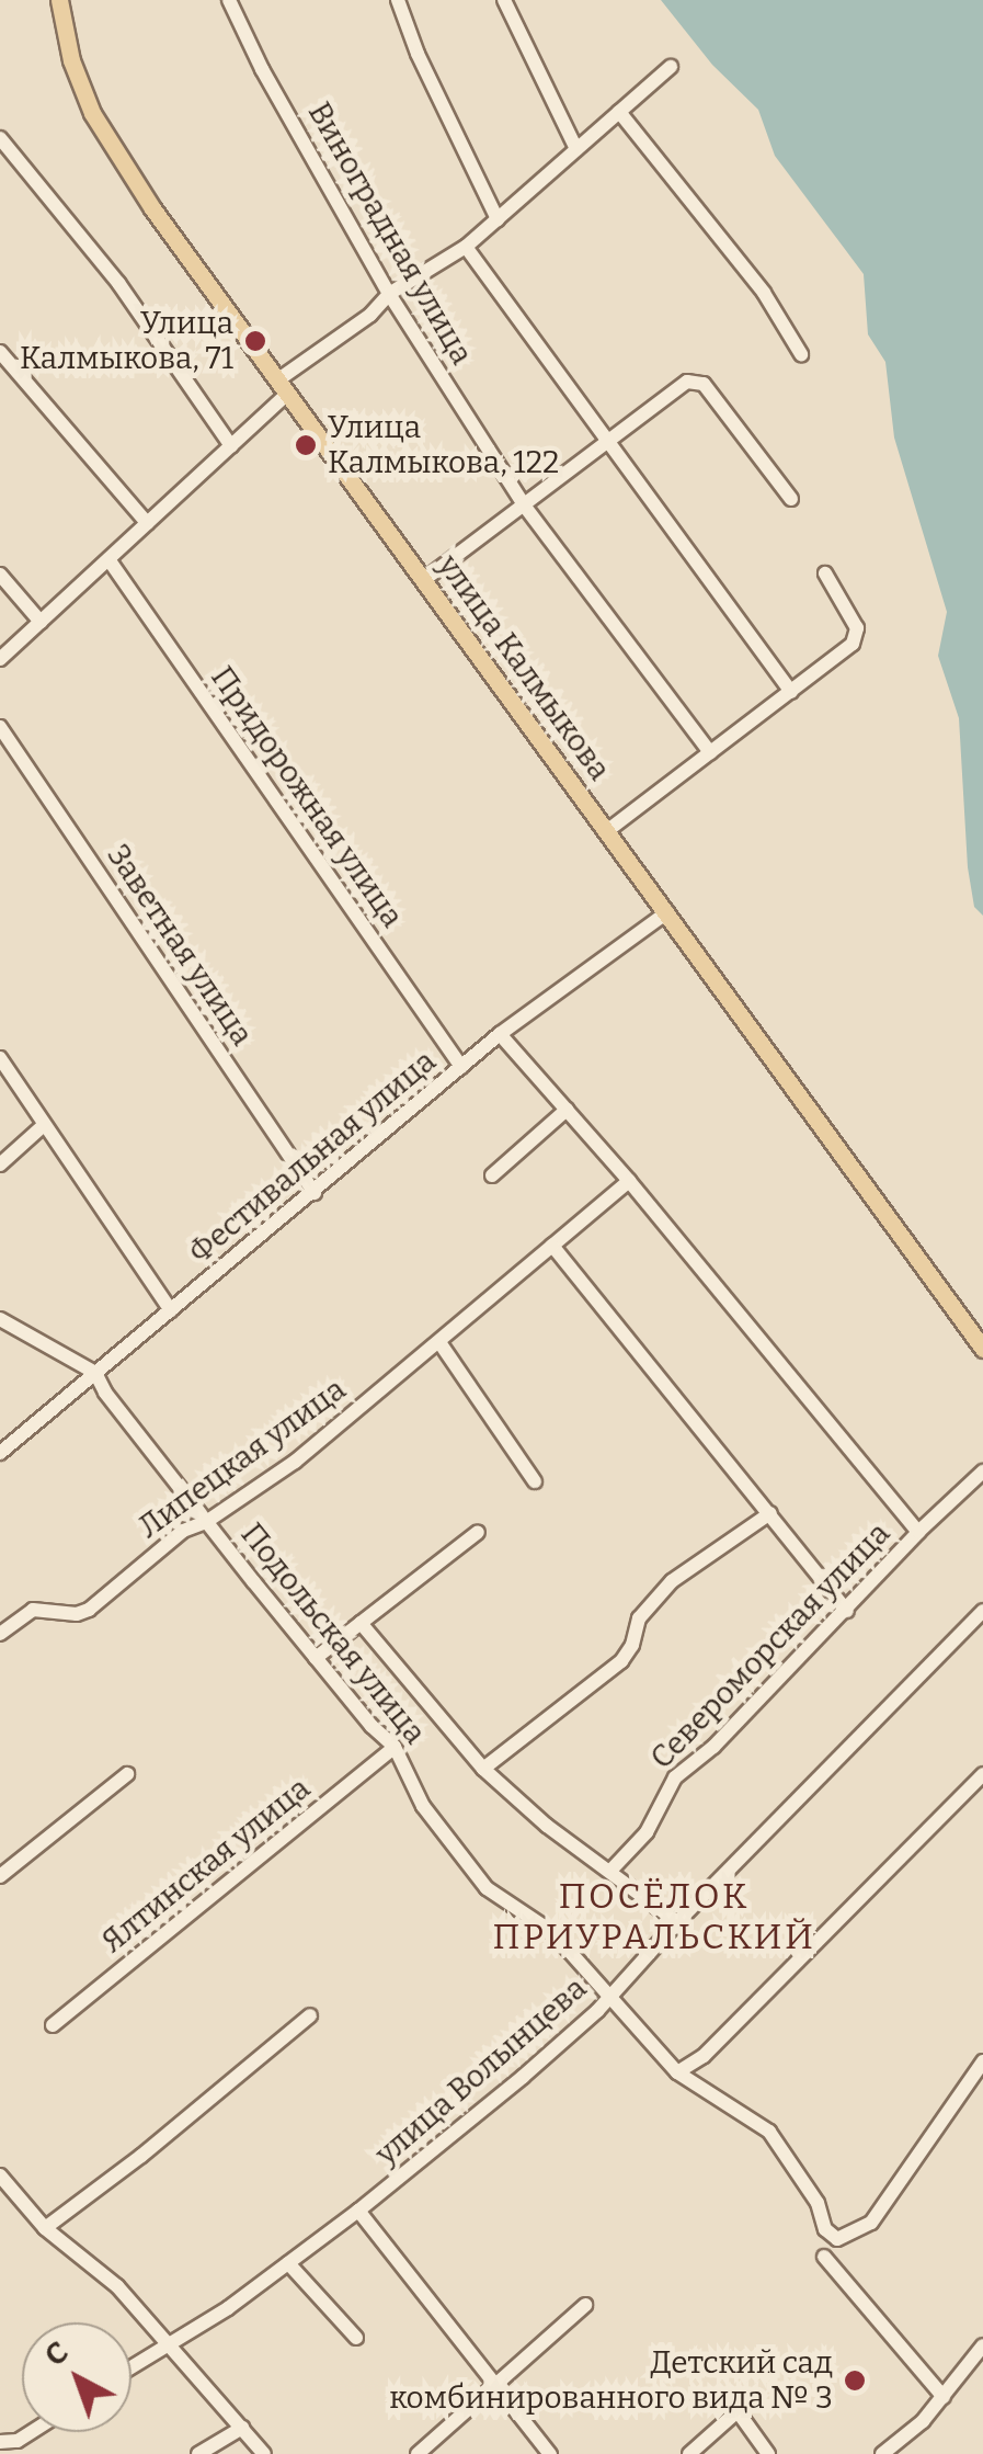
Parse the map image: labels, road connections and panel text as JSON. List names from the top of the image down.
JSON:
{
  "streets": {
    "main road": ["улица Калмыкова"],
    "street": [
      "Виноградная улица",
      "Придорожная улица",
      "Заветная улица",
      "Фестивальная улица",
      "Липецкая улица",
      "Подольская улица",
      "Североморская улица",
      "Ялтинская улица",
      "улица Волынцева"
    ]
  },
  "crossings": [
    ["улица Калмыкова", "Фестивальная улица"],
    ["Придорожная улица", "Фестивальная улица"],
    ["Заветная улица", "Фестивальная улица"],
    ["Фестивальная улица", "Подольская улица"],
    ["Липецкая улица", "Подольская улица"],
    ["Подольская улица", "Ялтинская улица"],
    ["Подольская улица", "улица Волынцева"]
  ],
  "districts": ["ПОСЁЛОК ПРИУРАЛЬСКИЙ"],
  "places": ["Улица Калмыкова, 71", "Улица Калмыкова, 122", "Детский сад комбинированного вида № 3"],
  "north": "top left"
}
